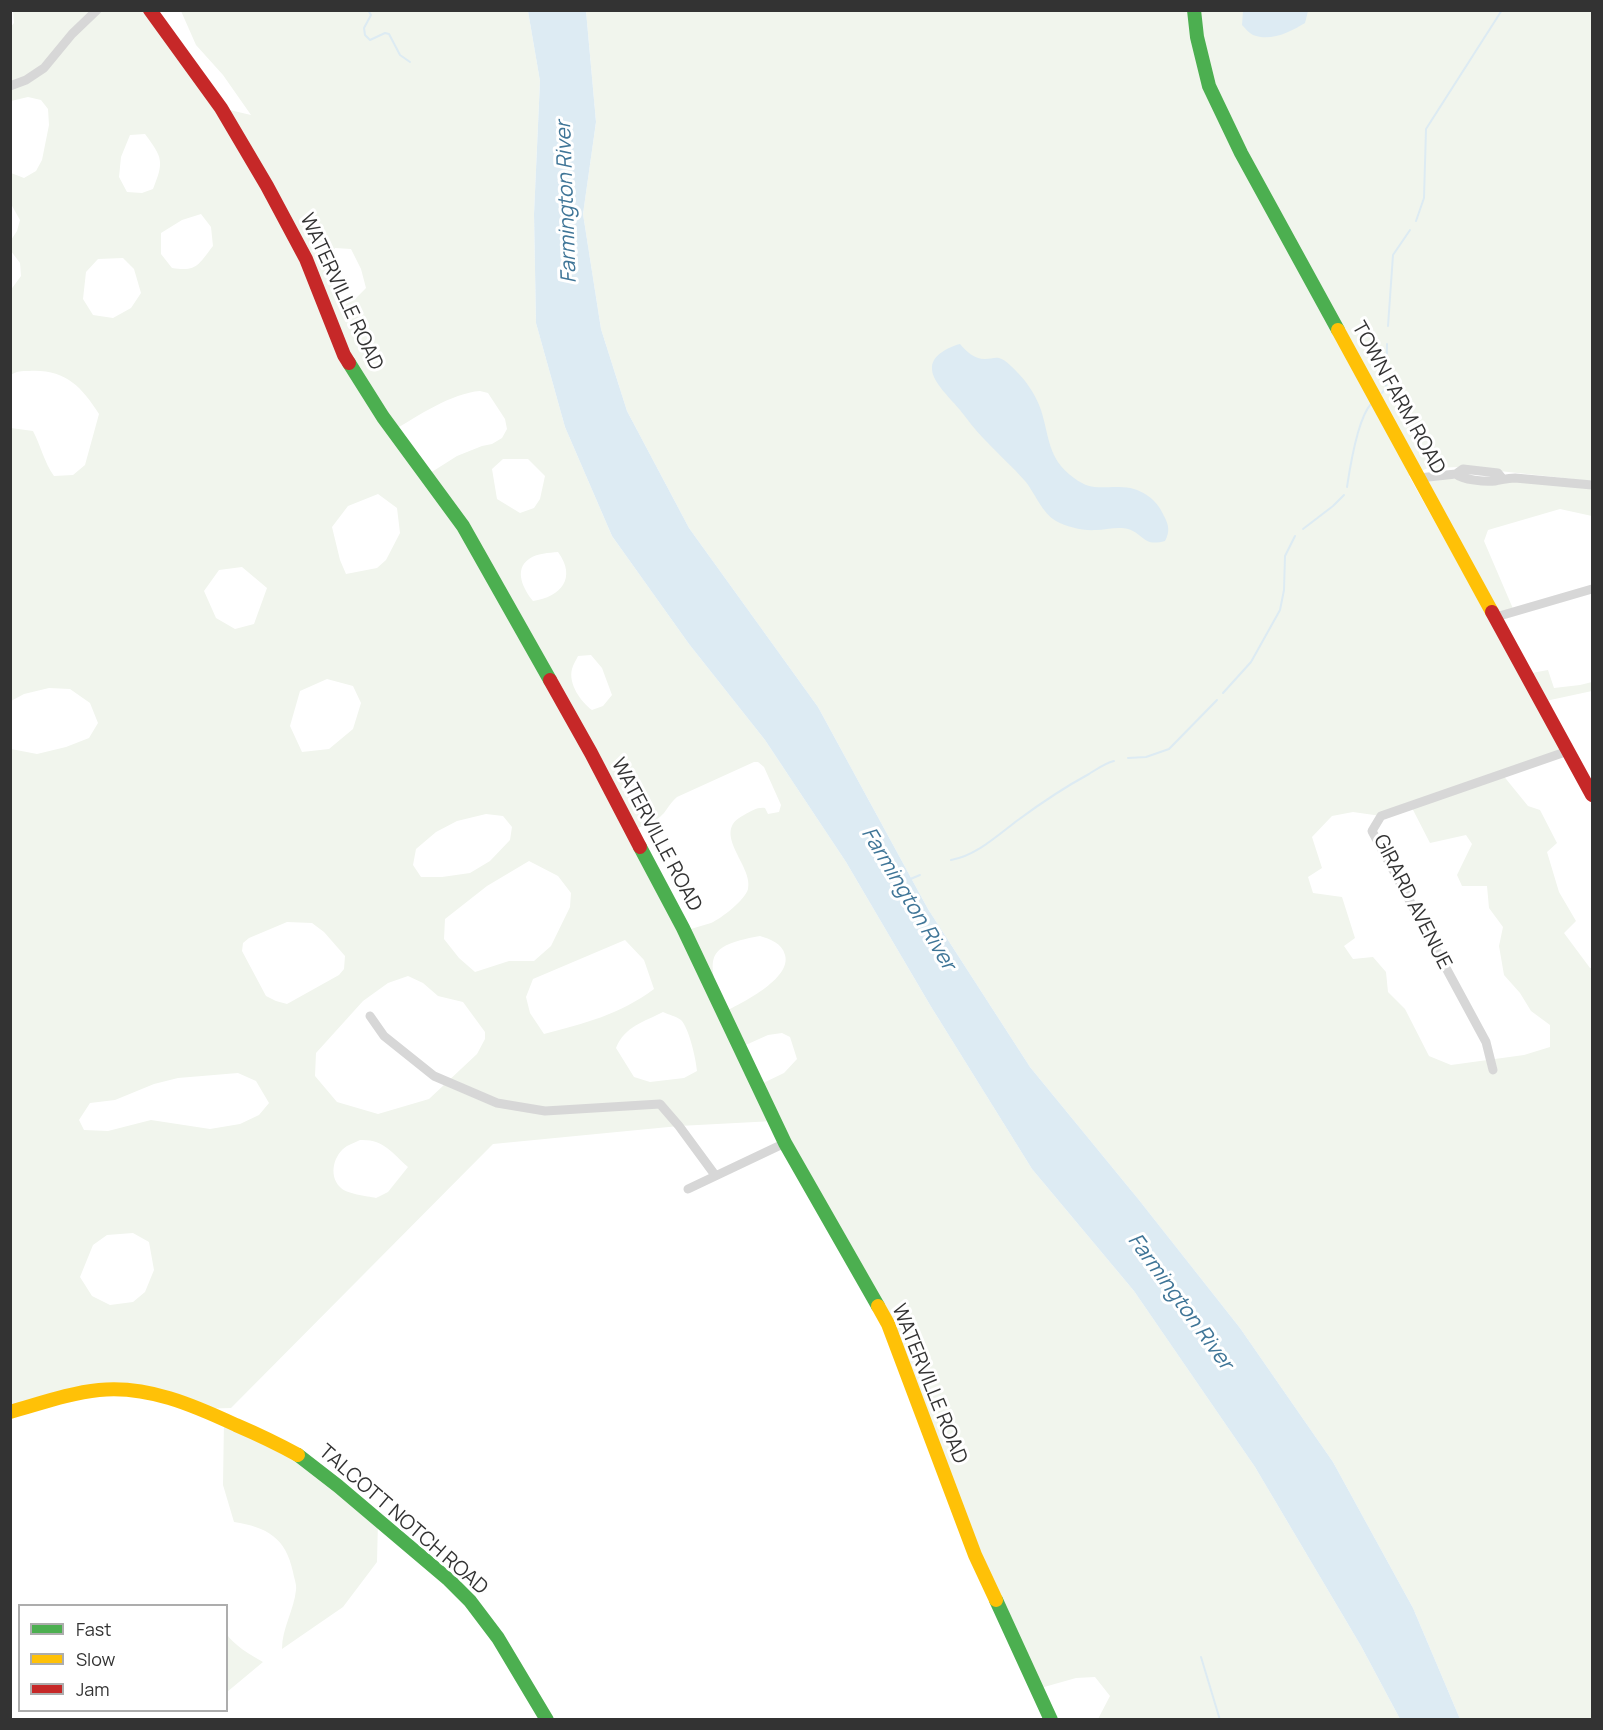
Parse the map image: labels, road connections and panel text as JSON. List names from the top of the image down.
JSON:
{
  "streets": {
    "main road": ["WATERVILLE ROAD", "TOWN FARM ROAD", "TALCOTT NOTCH ROAD"],
    "street": ["GIRARD AVENUE"]
  },
  "crossings": [
    ["TOWN FARM ROAD", "GIRARD AVENUE"]
  ],
  "water": ["Farmington River"],
  "legend": ["Fast", "Slow", "Jam"]
}
